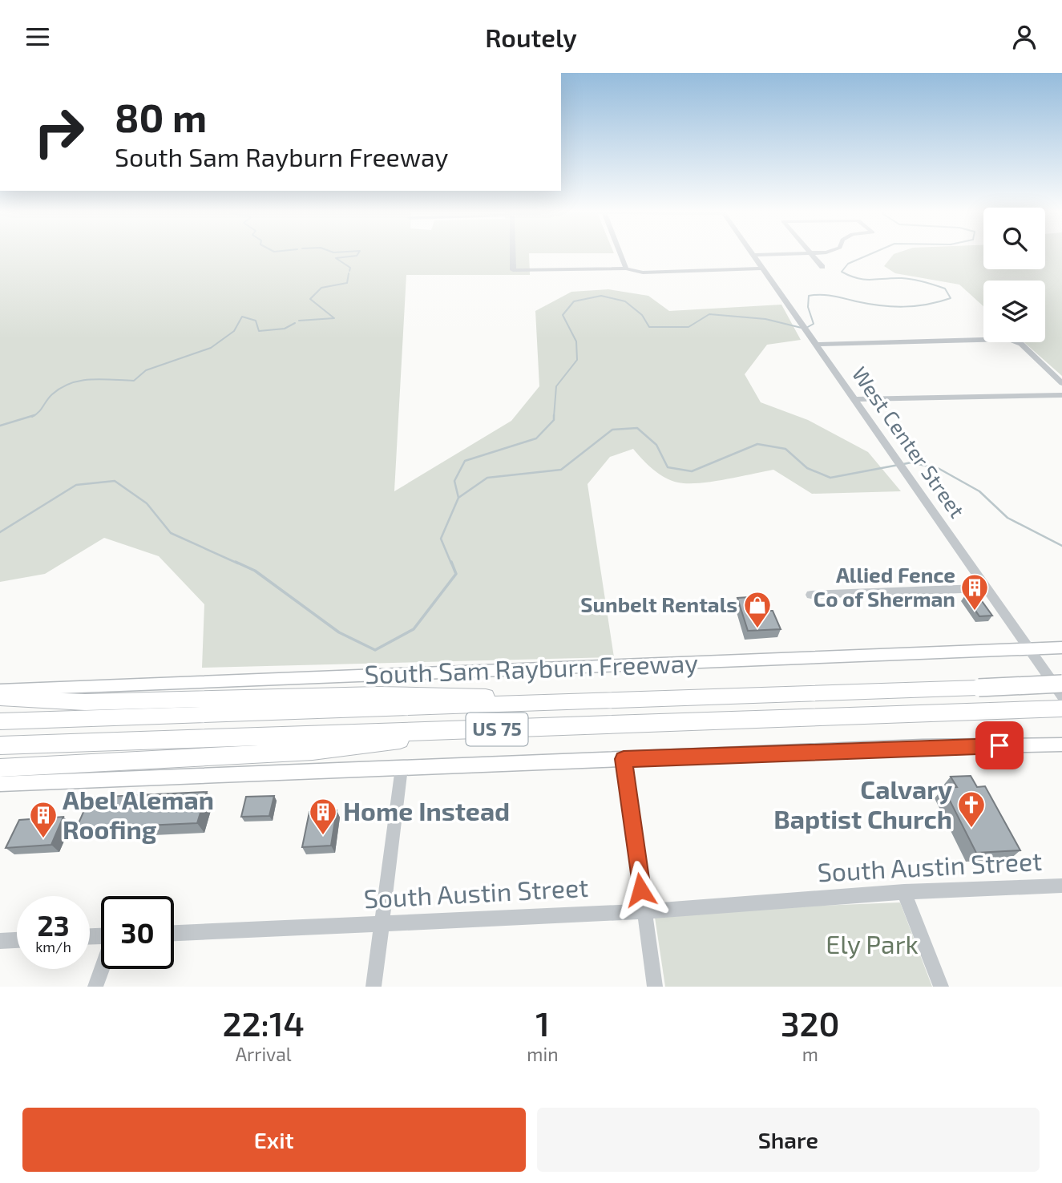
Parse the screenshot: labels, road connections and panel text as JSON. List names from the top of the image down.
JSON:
{
  "streets": {
    "highway": ["South Sam Rayburn Freeway", "US 75"],
    "street": ["West Center Street", "South Austin Street"]
  },
  "crossings": [
    ["West Center Street", "South Sam Rayburn Freeway"]
  ],
  "parks": ["Ely Park"],
  "places": {
    "building": ["Allied Fence Co of Sherman", "Home Instead", "Abel Aleman Roofing"],
    "shop": ["Sunbelt Rentals"],
    "church": ["Calvary Baptist Church"]
  },
  "page": {
    "header": "Routely",
    "turn": ["80 m", "South Sam Rayburn Freeway"],
    "speed": "23 km/h",
    "limit": "30",
    "eta": [
      "22:14",
      "Arrival",
      "1",
      "min",
      "320",
      "m"
    ],
    "buttons": ["Exit", "Share"]
  }
}
